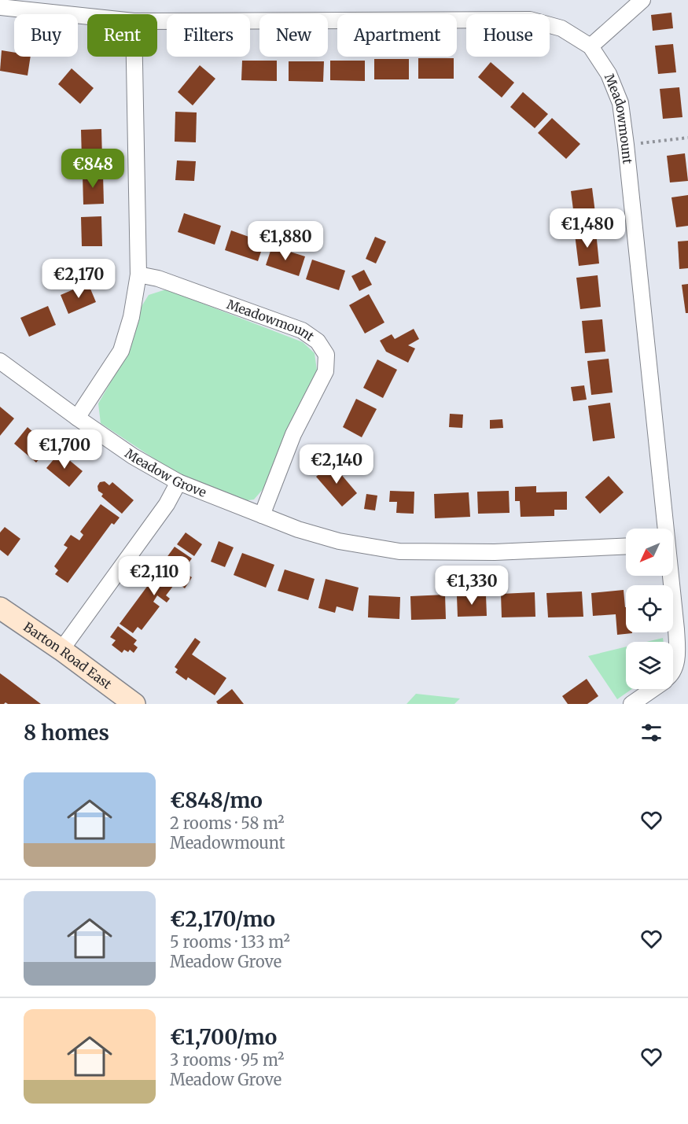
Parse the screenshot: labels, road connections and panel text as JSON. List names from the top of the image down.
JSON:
{
  "streets": {
    "street": ["Meadowmount", "Meadow Grove", "Barton Road East"]
  },
  "crossings": [
    ["Meadowmount", "Meadow Grove"]
  ],
  "north": "bottom left",
  "page": {
    "chip": [
      "Buy",
      "Rent",
      "Filters",
      "New",
      "Apartment",
      "House"
    ],
    "price": [
      "€848",
      "€1,480",
      "€1,880",
      "€2,170",
      "€1,700",
      "€2,140",
      "€2,110",
      "€1,330"
    ],
    "heading": "8 homes",
    "list": [
      {
        "name": "€848/mo",
        "note": "2 rooms · 58 m² · Meadowmount"
      },
      {
        "name": "€2,170/mo",
        "note": "5 rooms · 133 m² · Meadow Grove"
      },
      {
        "name": "€1,700/mo",
        "note": "3 rooms · 95 m² · Meadow Grove"
      }
    ]
  }
}
